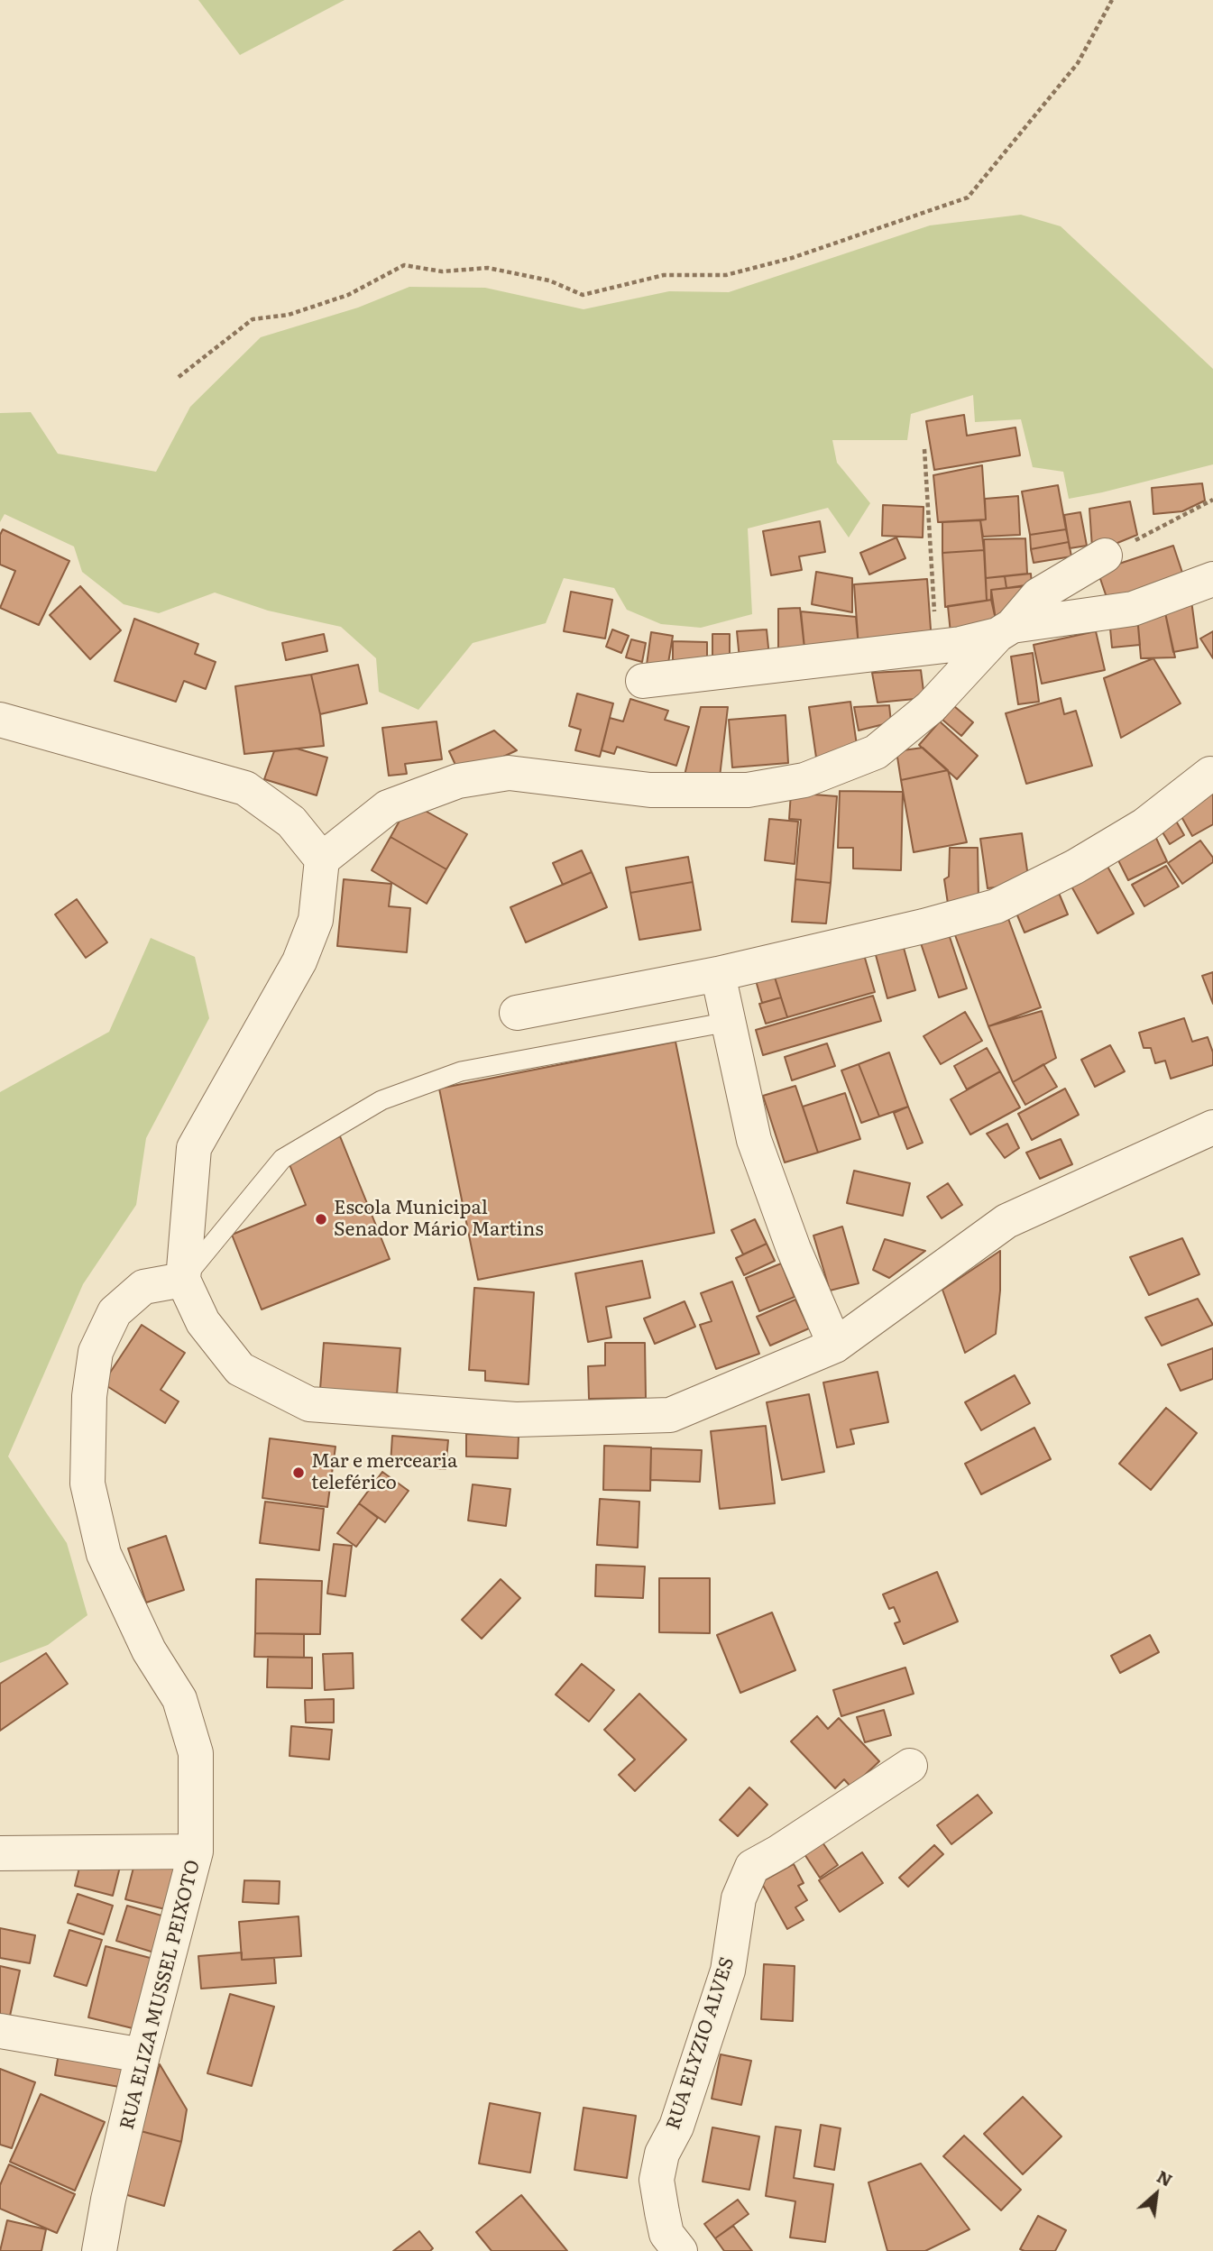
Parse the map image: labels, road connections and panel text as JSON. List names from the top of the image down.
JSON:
{
  "streets": {
    "street": ["RUA ELIZA MUSSEL PEIXOTO", "RUA ELYZIO ALVES"]
  },
  "places": ["Escola Municipal Senador Mário Martins", "Mar e mercearia teleférico"],
  "north": "top right"
}
